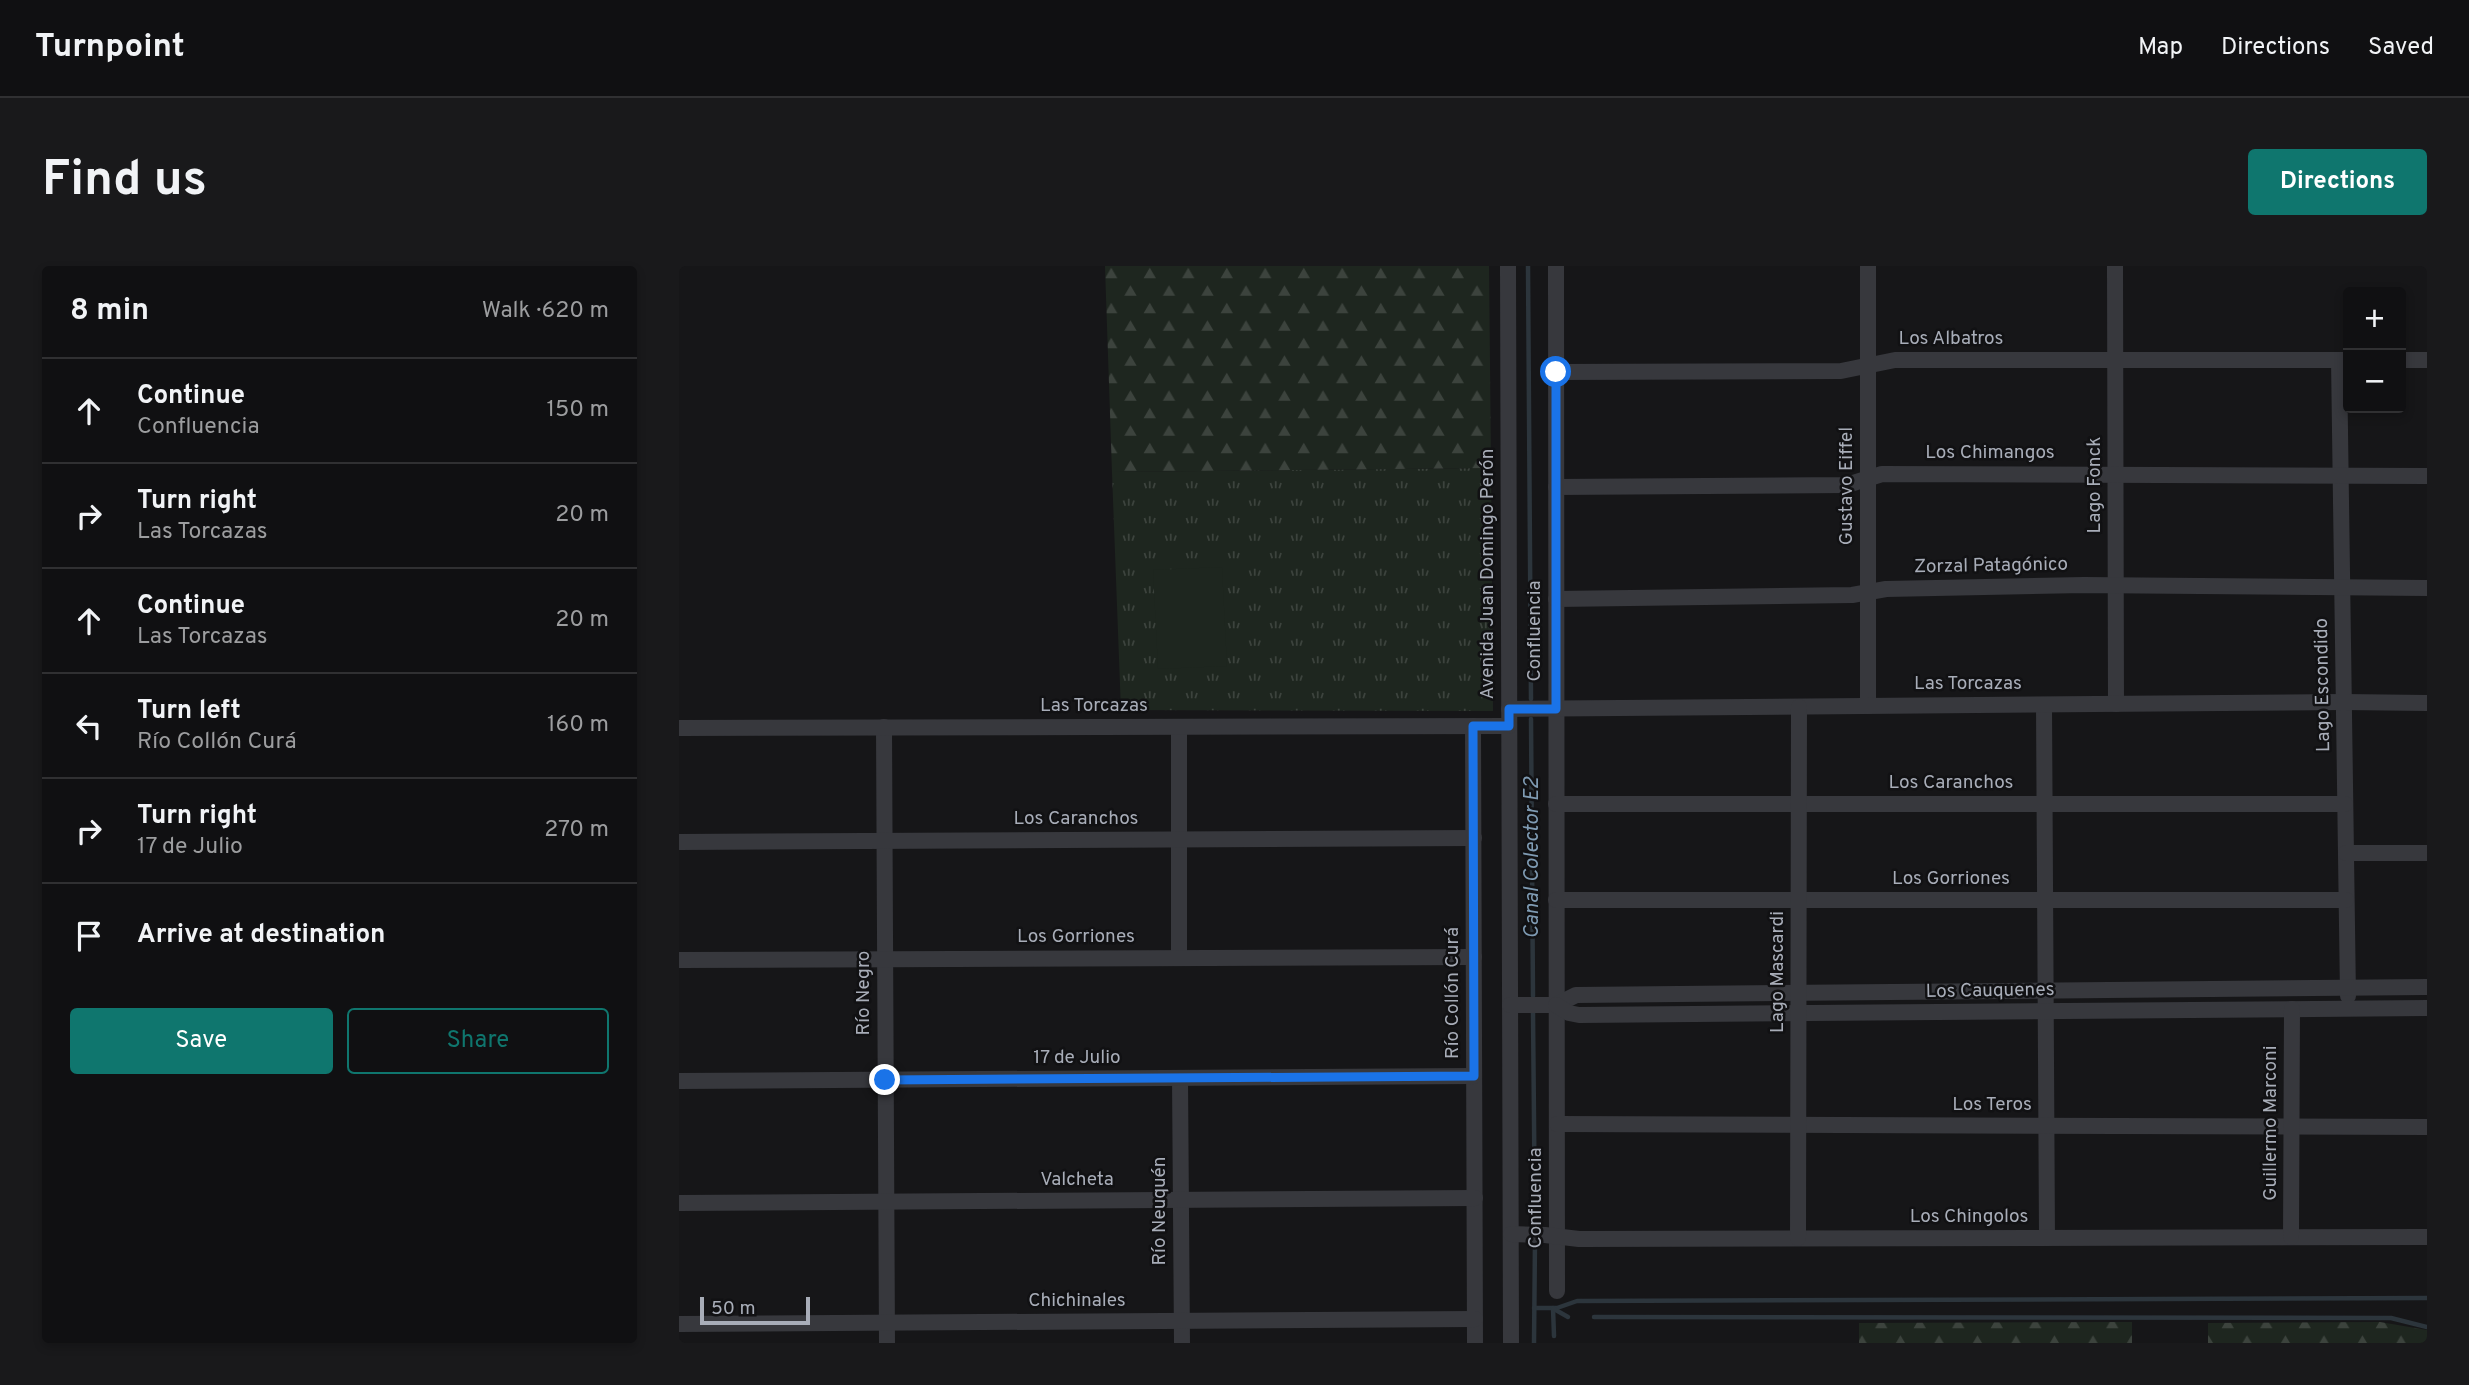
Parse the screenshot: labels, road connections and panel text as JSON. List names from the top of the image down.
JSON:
{
  "streets": {
    "street": [
      "Los Albatros",
      "Los Chimangos",
      "Lago Fonck",
      "Gustavo Eiffel",
      "Zorzal Patagónico",
      "Avenida Juan Domingo Perón",
      "Confluencia",
      "Las Torcazas",
      "Lago Escondido",
      "Los Caranchos",
      "Los Gorriones",
      "Lago Mascardi",
      "Los Cauquenes",
      "Río Negro",
      "Río Collón Curá",
      "17 de Julio",
      "Los Teros",
      "Guillermo Marconi",
      "Valcheta",
      "Río Neuquén",
      "Los Chingolos",
      "Chichinales"
    ]
  },
  "crossings": [
    ["Los Albatros", "Lago Fonck"],
    ["Los Albatros", "Gustavo Eiffel"],
    ["Los Albatros", "Confluencia"],
    ["Los Chimangos", "Lago Fonck"],
    ["Los Chimangos", "Gustavo Eiffel"],
    ["Los Chimangos", "Confluencia"],
    ["Los Chimangos", "Lago Escondido"],
    ["Lago Fonck", "Zorzal Patagónico"],
    ["Lago Fonck", "Las Torcazas"],
    ["Gustavo Eiffel", "Zorzal Patagónico"],
    ["Gustavo Eiffel", "Las Torcazas"],
    ["Zorzal Patagónico", "Confluencia"],
    ["Zorzal Patagónico", "Lago Escondido"],
    ["Avenida Juan Domingo Perón", "Las Torcazas"],
    ["Avenida Juan Domingo Perón", "Los Cauquenes"],
    ["Avenida Juan Domingo Perón", "Los Chingolos"],
    ["Confluencia", "Las Torcazas"],
    ["Confluencia", "Los Caranchos"],
    ["Confluencia", "Los Gorriones"],
    ["Confluencia", "Los Cauquenes"],
    ["Confluencia", "Los Teros"],
    ["Confluencia", "Los Chingolos"],
    ["Las Torcazas", "Lago Escondido"],
    ["Las Torcazas", "Lago Mascardi"],
    ["Las Torcazas", "Río Negro"],
    ["Las Torcazas", "Río Collón Curá"],
    ["Lago Escondido", "Los Caranchos"],
    ["Lago Escondido", "Los Gorriones"],
    ["Lago Escondido", "Los Cauquenes"],
    ["Los Caranchos", "Lago Mascardi"],
    ["Los Caranchos", "Río Negro"],
    ["Los Caranchos", "Río Collón Curá"],
    ["Los Gorriones", "Lago Mascardi"],
    ["Los Gorriones", "Río Negro"],
    ["Los Gorriones", "Río Collón Curá"],
    ["Lago Mascardi", "Los Cauquenes"],
    ["Lago Mascardi", "Los Teros"],
    ["Lago Mascardi", "Los Chingolos"],
    ["Los Cauquenes", "Guillermo Marconi"],
    ["Río Negro", "17 de Julio"],
    ["Río Negro", "Valcheta"],
    ["Río Negro", "Chichinales"],
    ["Río Collón Curá", "17 de Julio"],
    ["Río Collón Curá", "Valcheta"],
    ["Río Collón Curá", "Chichinales"],
    ["17 de Julio", "Río Neuquén"],
    ["Los Teros", "Guillermo Marconi"],
    ["Guillermo Marconi", "Los Chingolos"],
    ["Valcheta", "Río Neuquén"],
    ["Río Neuquén", "Chichinales"]
  ],
  "water": ["Canal Colector E2"],
  "scale_bar": "50 m",
  "page": {
    "header": "Turnpoint",
    "nav": ["Map", "Directions", "Saved"],
    "buttons": [
      "Directions",
      ["Save", "Share"]
    ],
    "title": "Find us",
    "heading": ["8 min", "Walk · 620 m"],
    "map_buttons": ["+", "−"],
    "list": [
      ["Continue", "Confluencia", "150 m"],
      ["Turn right", "Las Torcazas", "20 m"],
      ["Continue", "Las Torcazas", "20 m"],
      ["Turn left", "Río Collón Curá", "160 m"],
      ["Turn right", "17 de Julio", "270 m"],
      "Arrive at destination"
    ],
    "scale": "50 m"
  }
}
